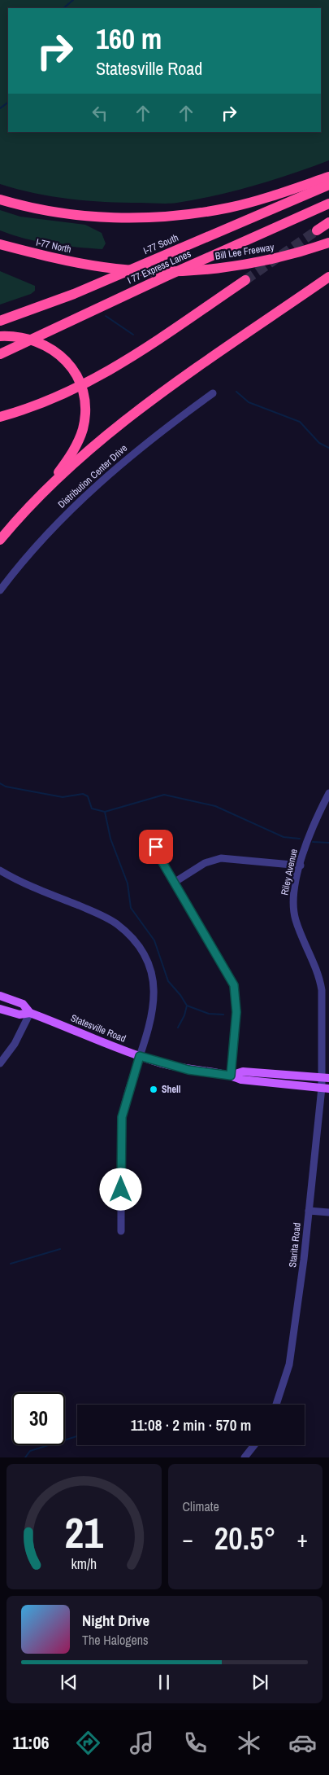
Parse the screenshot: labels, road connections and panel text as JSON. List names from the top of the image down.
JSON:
{
  "streets": {
    "highway": [
      "I-77 South",
      "I-77 North",
      "Bill Lee Freeway",
      "I 77 Express Lanes"
    ],
    "main road": ["Statesville Road"],
    "street": ["Distribution Center Drive", "Riley Avenue", "Starita Road"]
  },
  "crossings": [
    ["I-77 North", "Bill Lee Freeway"],
    ["Riley Avenue", "Statesville Road"],
    ["Riley Avenue", "Starita Road"],
    ["Statesville Road", "Starita Road"]
  ],
  "places": ["Shell"],
  "page": {
    "turn": ["160 m", "Statesville Road"],
    "limit": "30",
    "trip": "11:08 · 2 min · 570 m",
    "tile": "Climate",
    "heat": ["−", "20.5°", "+"],
    "song": ["Night Drive", "The Halogens"],
    "tabs": "11:06",
    "gauge": ["21", "km/h"]
  }
}
